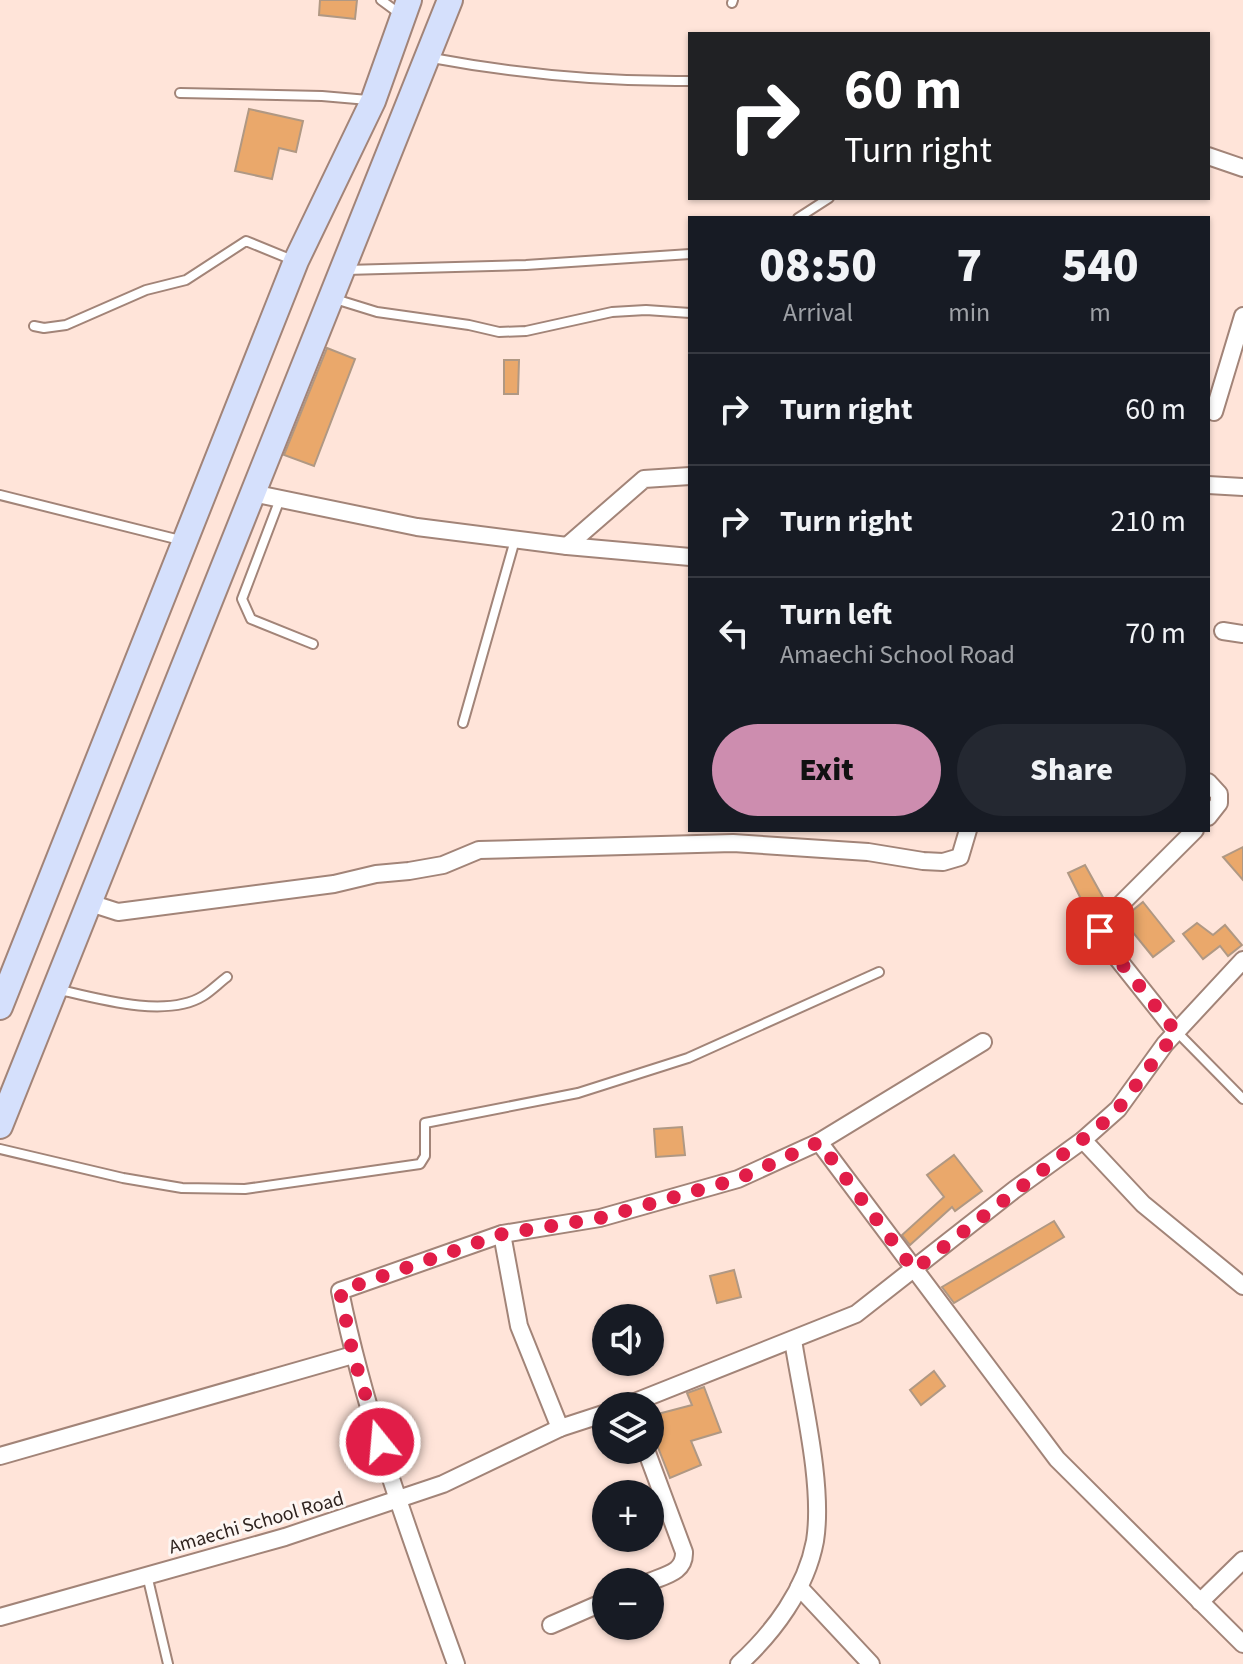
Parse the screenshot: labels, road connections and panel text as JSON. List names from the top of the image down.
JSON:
{
  "streets": {
    "street": ["Amaechi School Road"]
  },
  "page": {
    "turn": ["60 m", "Turn right"],
    "eta": [
      "08:50",
      "Arrival",
      "7",
      "min",
      "540",
      "m"
    ],
    "list": [
      {
        "name": "Turn right",
        "value": "60 m"
      },
      {
        "name": "Turn right",
        "value": "210 m"
      },
      {
        "name": "Turn left",
        "note": "Amaechi School Road",
        "value": "70 m"
      }
    ],
    "buttons": ["Exit", "Share"],
    "map_buttons": ["+", "−"]
  }
}
